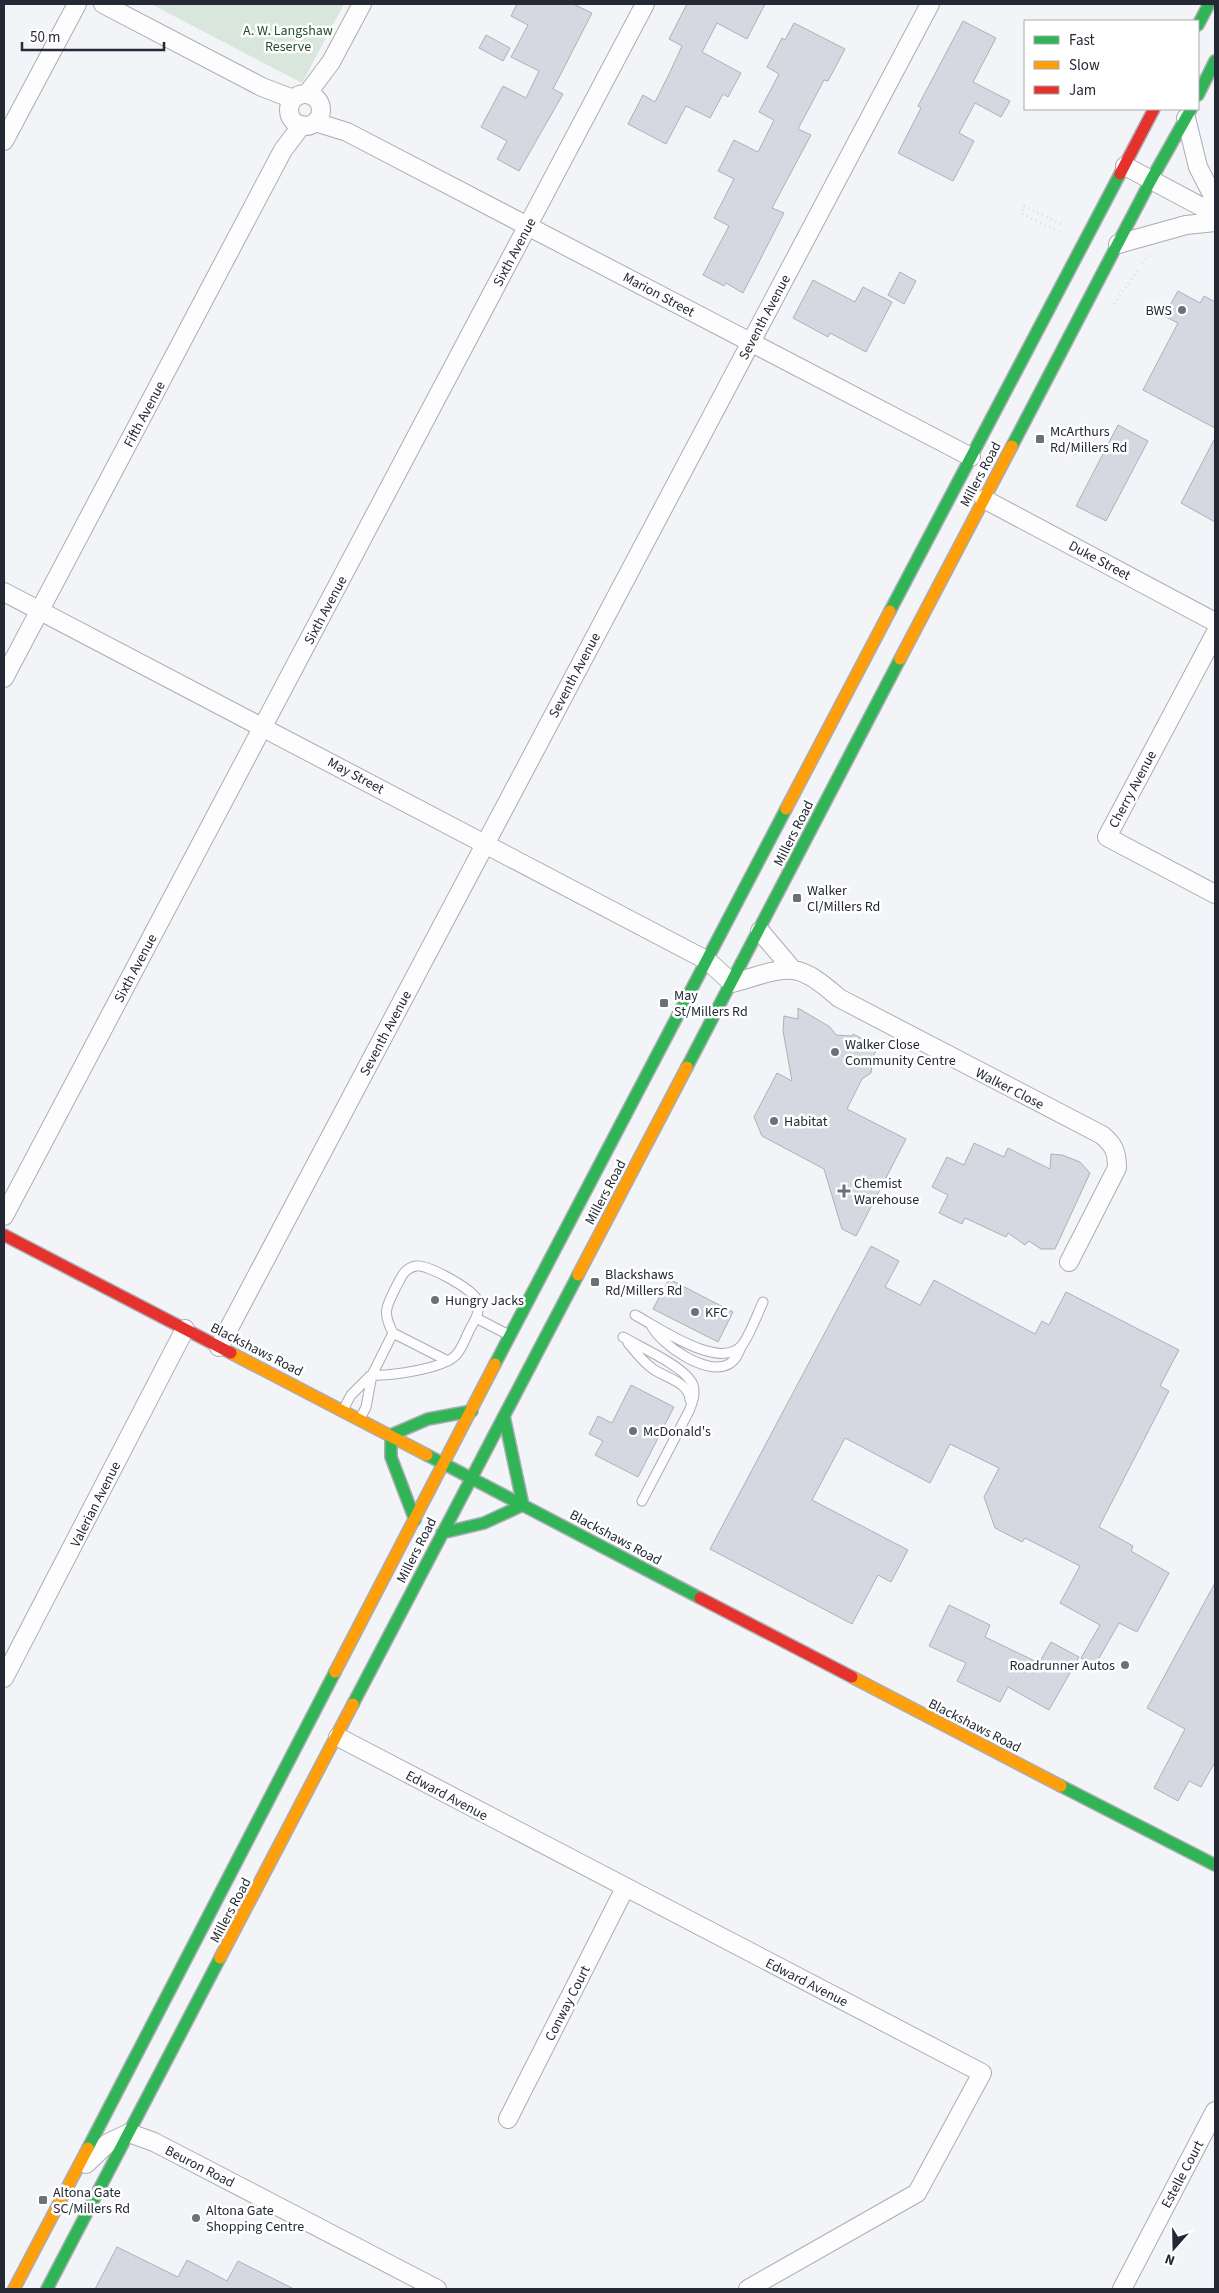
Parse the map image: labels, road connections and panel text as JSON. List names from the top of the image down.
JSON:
{
  "streets": {
    "main road": ["Millers Road", "Blackshaws Road"],
    "street": [
      "Sixth Avenue",
      "Marion Street",
      "Seventh Avenue",
      "Fifth Avenue",
      "Duke Street",
      "May Street",
      "Cherry Avenue",
      "Walker Close",
      "Valerian Avenue",
      "Edward Avenue",
      "Conway Court",
      "Beuron Road",
      "Estelle Court"
    ]
  },
  "crossings": [
    ["Sixth Avenue", "Marion Street"],
    ["Sixth Avenue", "May Street"],
    ["Marion Street", "Seventh Avenue"],
    ["Marion Street", "Fifth Avenue"],
    ["Marion Street", "Millers Road"],
    ["Seventh Avenue", "May Street"],
    ["Seventh Avenue", "Blackshaws Road"],
    ["Fifth Avenue", "May Street"],
    ["Millers Road", "Duke Street"],
    ["Millers Road", "May Street"],
    ["Millers Road", "Walker Close"],
    ["Millers Road", "Blackshaws Road"],
    ["Millers Road", "Edward Avenue"],
    ["Millers Road", "Beuron Road"],
    ["Blackshaws Road", "Valerian Avenue"],
    ["Edward Avenue", "Conway Court"]
  ],
  "parks": ["A. W. Langshaw Reserve"],
  "places": {
    "other": [
      "BWS",
      "Walker Close Community Centre",
      "Habitat",
      "Hungry Jacks",
      "KFC",
      "McDonald's",
      "Roadrunner Autos",
      "Altona Gate Shopping Centre"
    ],
    "transit": [
      "McArthurs Rd/Millers Rd",
      "Walker Cl/Millers Rd",
      "May St/Millers Rd",
      "Blackshaws Rd/Millers Rd",
      "Altona Gate SC/Millers Rd"
    ],
    "health": ["Chemist Warehouse"]
  },
  "legend": ["Fast", "Slow", "Jam"],
  "scale_bar": "50 m",
  "north": "bottom"
}
